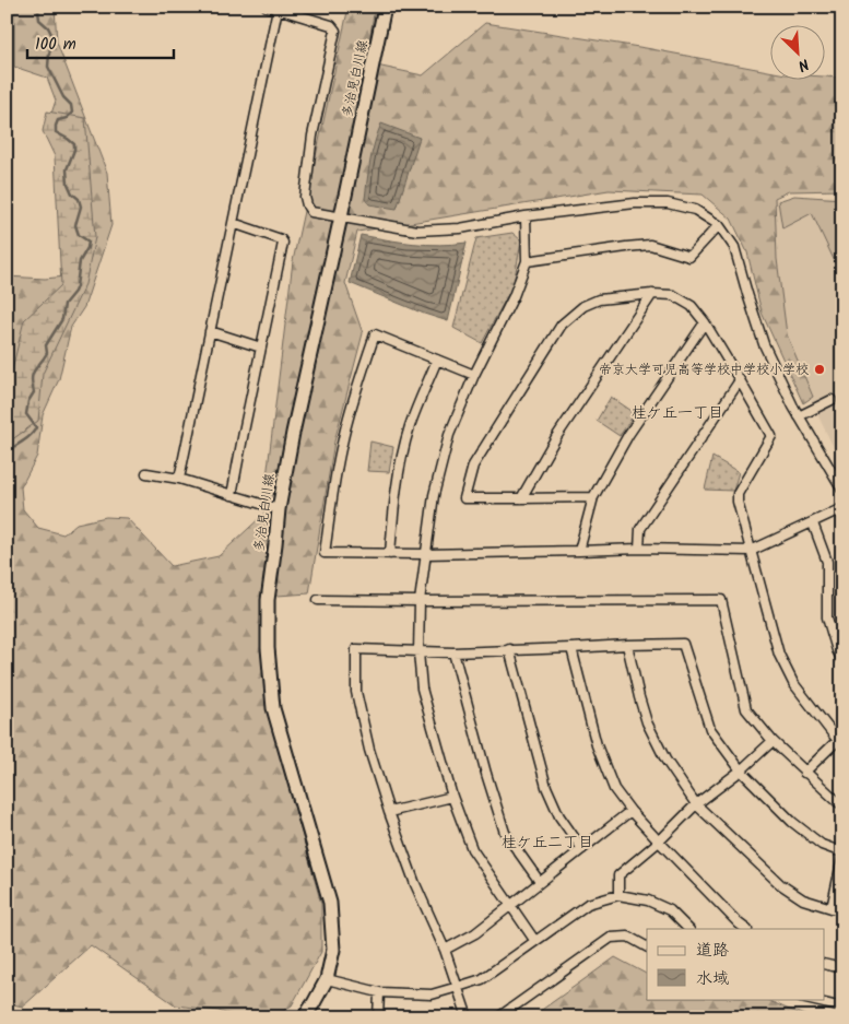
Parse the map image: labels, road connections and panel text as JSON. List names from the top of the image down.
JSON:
{
  "streets": {
    "main road": ["多治見白川線"]
  },
  "districts": ["桂ケ丘一丁目", "桂ケ丘二丁目"],
  "places": ["帝京大学可児高等学校中学校小学校"],
  "legend": ["道路", "水域"],
  "scale_bar": "100 m",
  "north": "bottom right"
}
